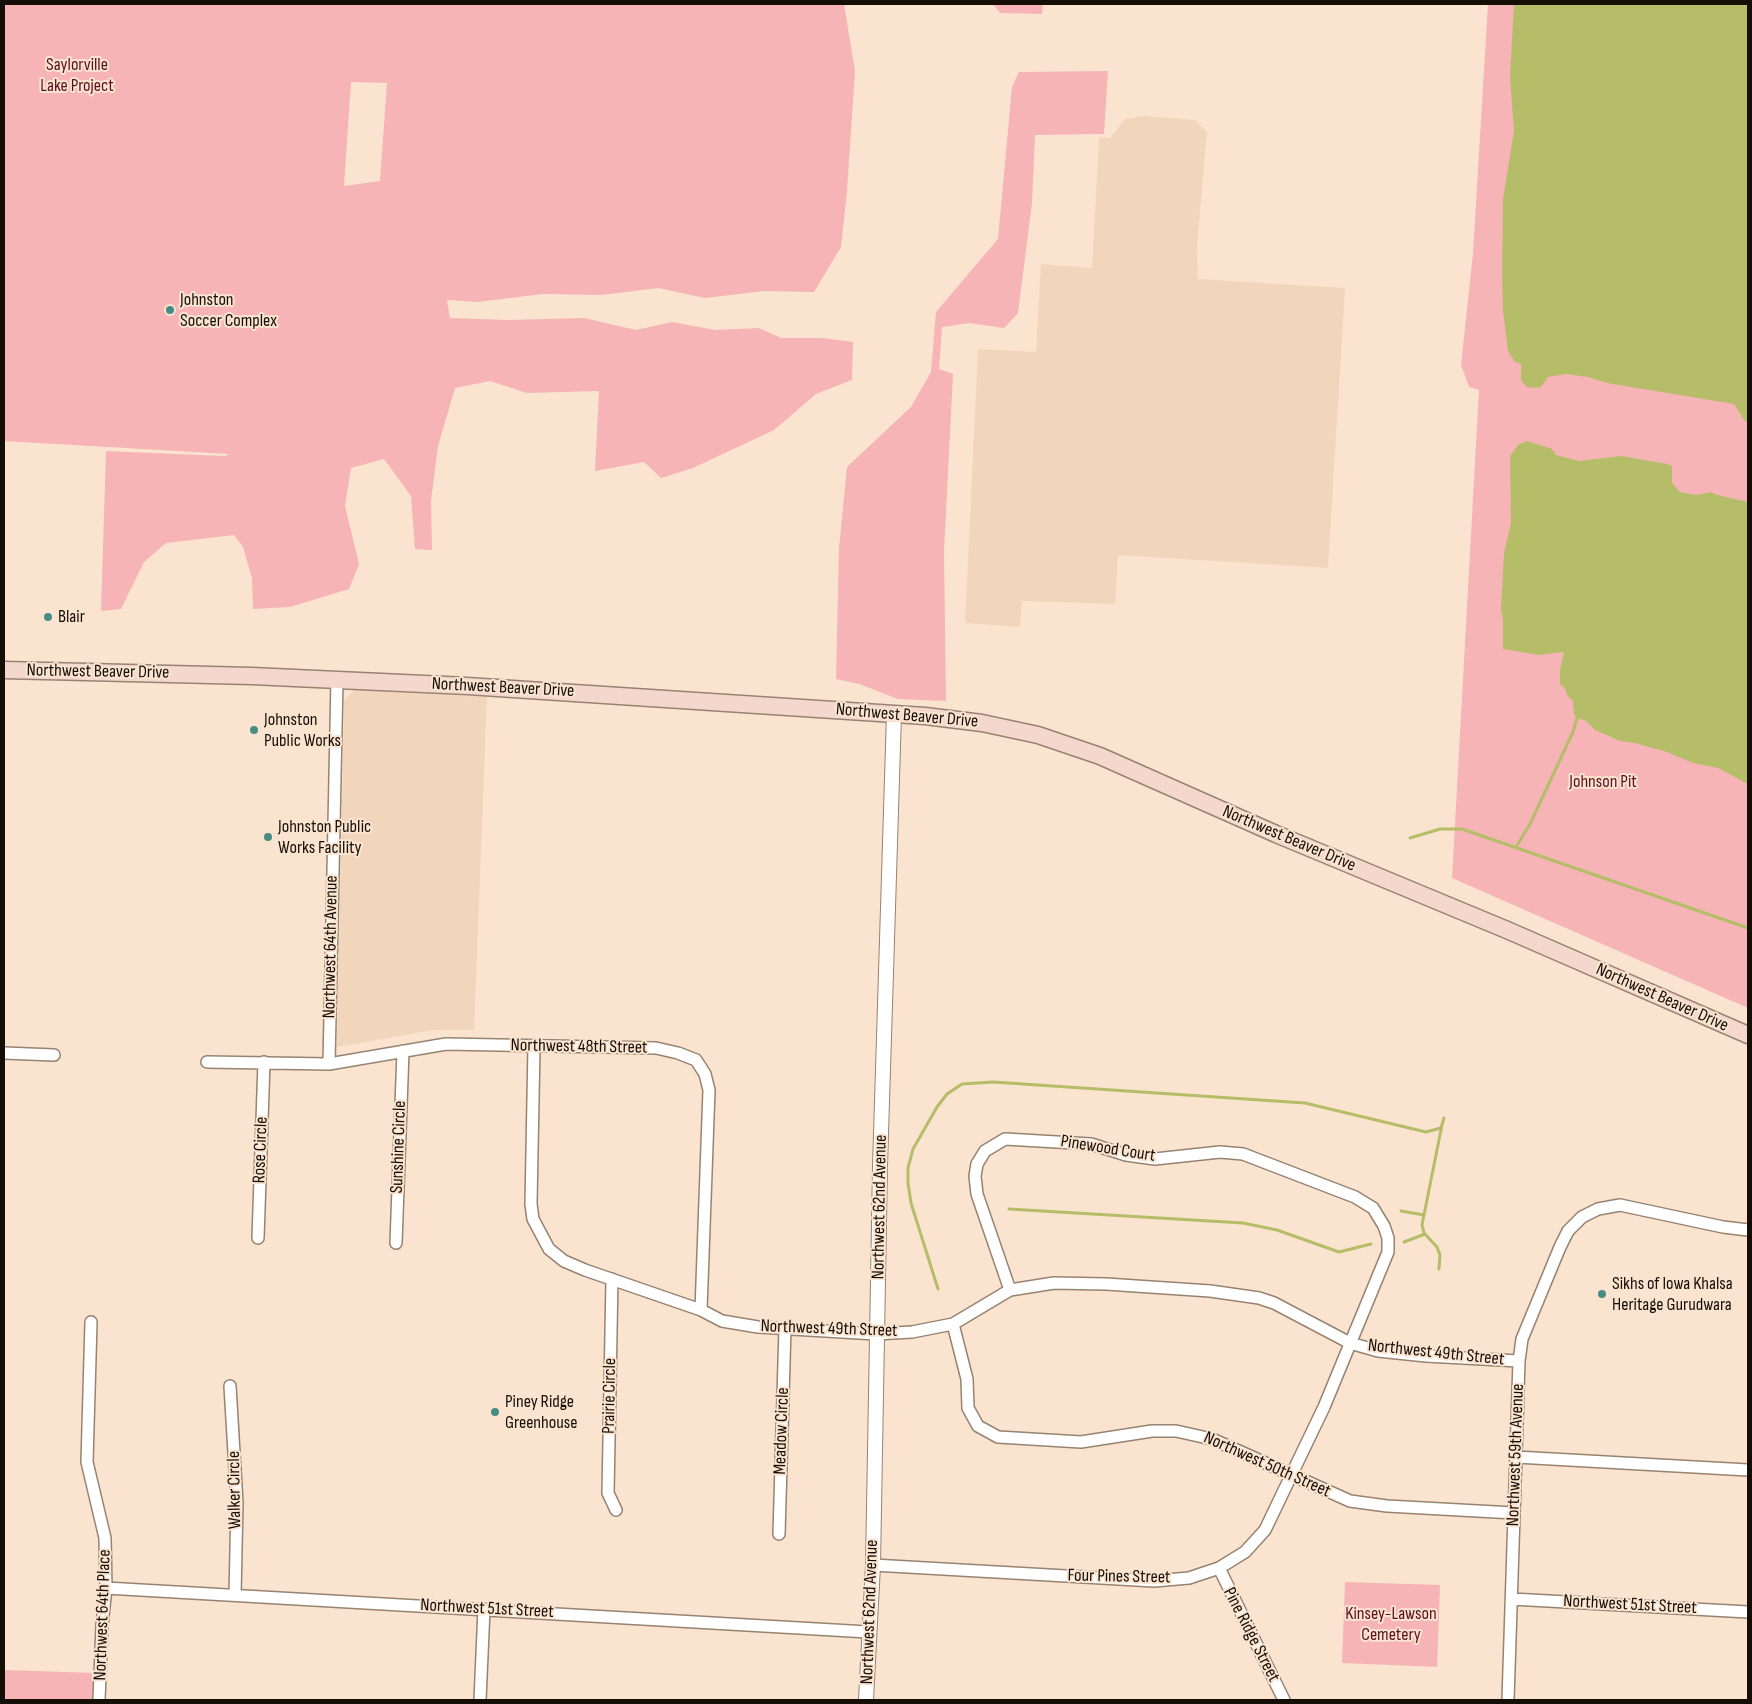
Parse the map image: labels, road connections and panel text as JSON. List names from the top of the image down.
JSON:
{
  "streets": {
    "main road": ["Northwest Beaver Drive"],
    "street": [
      "Northwest 64th Avenue",
      "Northwest 48th Street",
      "Sunshine Circle",
      "Pinewood Court",
      "Rose Circle",
      "Northwest 62nd Avenue",
      "Northwest 49th Street",
      "Prairie Circle",
      "Meadow Circle",
      "Northwest 59th Avenue",
      "Northwest 50th Street",
      "Walker Circle",
      "Four Pines Street",
      "Northwest 51st Street",
      "Northwest 64th Place",
      "Pine Ridge Street"
    ]
  },
  "crossings": [
    ["Northwest Beaver Drive", "Northwest 64th Avenue"],
    ["Northwest Beaver Drive", "Northwest 62nd Avenue"],
    ["Northwest 64th Avenue", "Northwest 48th Street"],
    ["Northwest 48th Street", "Sunshine Circle"],
    ["Northwest 48th Street", "Rose Circle"],
    ["Northwest 48th Street", "Northwest 49th Street"],
    ["Pinewood Court", "Northwest 49th Street"],
    ["Pinewood Court", "Four Pines Street"],
    ["Northwest 62nd Avenue", "Northwest 49th Street"],
    ["Northwest 62nd Avenue", "Four Pines Street"],
    ["Northwest 62nd Avenue", "Northwest 51st Street"],
    ["Northwest 49th Street", "Prairie Circle"],
    ["Northwest 49th Street", "Meadow Circle"],
    ["Northwest 49th Street", "Northwest 59th Avenue"],
    ["Northwest 49th Street", "Northwest 50th Street"],
    ["Northwest 49th Street", "Four Pines Street"],
    ["Northwest 59th Avenue", "Northwest 50th Street"],
    ["Northwest 59th Avenue", "Northwest 51st Street"],
    ["Northwest 50th Street", "Four Pines Street"],
    ["Walker Circle", "Northwest 51st Street"],
    ["Four Pines Street", "Pine Ridge Street"],
    ["Northwest 51st Street", "Northwest 64th Place"]
  ],
  "parks": ["Saylorville Lake Project", "Johnson Pit", "Kinsey-Lawson Cemetery"],
  "places": [
    "Johnston Soccer Complex",
    "Blair",
    "Johnston Public Works",
    "Johnston Public Works Facility",
    "Sikhs of Iowa Khalsa Heritage Gurudwara",
    "Piney Ridge Greenhouse"
  ]
}
